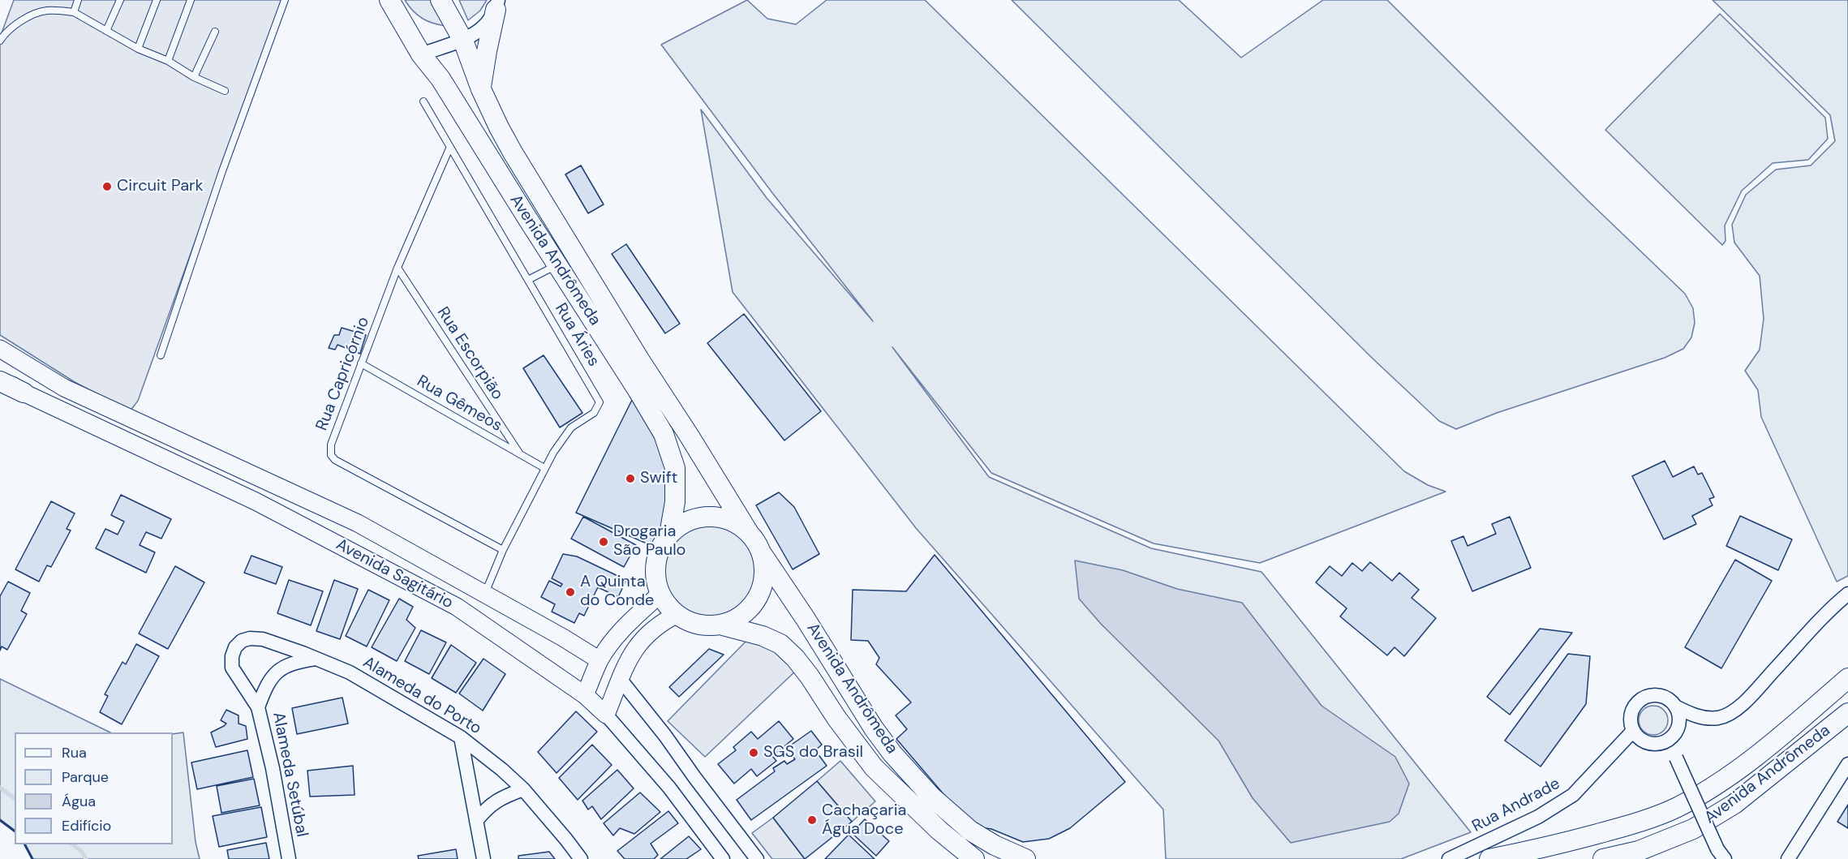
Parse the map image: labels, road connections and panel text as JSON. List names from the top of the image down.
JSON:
{
  "streets": {
    "main road": ["Avenida Andrômeda"],
    "street": [
      "Avenida Sagitário",
      "Alameda do Porto",
      "Alameda Setúbal",
      "Rua Andrade"
    ],
    "lane": [
      "Rua Áries",
      "Rua Escorpião",
      "Rua Capricórnio",
      "Rua Gêmeos"
    ]
  },
  "crossings": [
    ["Rua Áries", "Rua Capricórnio"],
    ["Rua Áries", "Rua Gêmeos"],
    ["Rua Áries", "Avenida Sagitário"],
    ["Rua Escorpião", "Rua Capricórnio"],
    ["Rua Escorpião", "Rua Gêmeos"],
    ["Rua Capricórnio", "Rua Gêmeos"],
    ["Alameda do Porto", "Alameda Setúbal"]
  ],
  "places": [
    "Circuit Park",
    "Swift",
    "Drogaria São Paulo",
    "A Quinta do Conde",
    "SGS do Brasil",
    "Cachaçaria Água Doce"
  ],
  "legend": [
    "Rua",
    "Parque",
    "Água",
    "Edifício"
  ]
}
